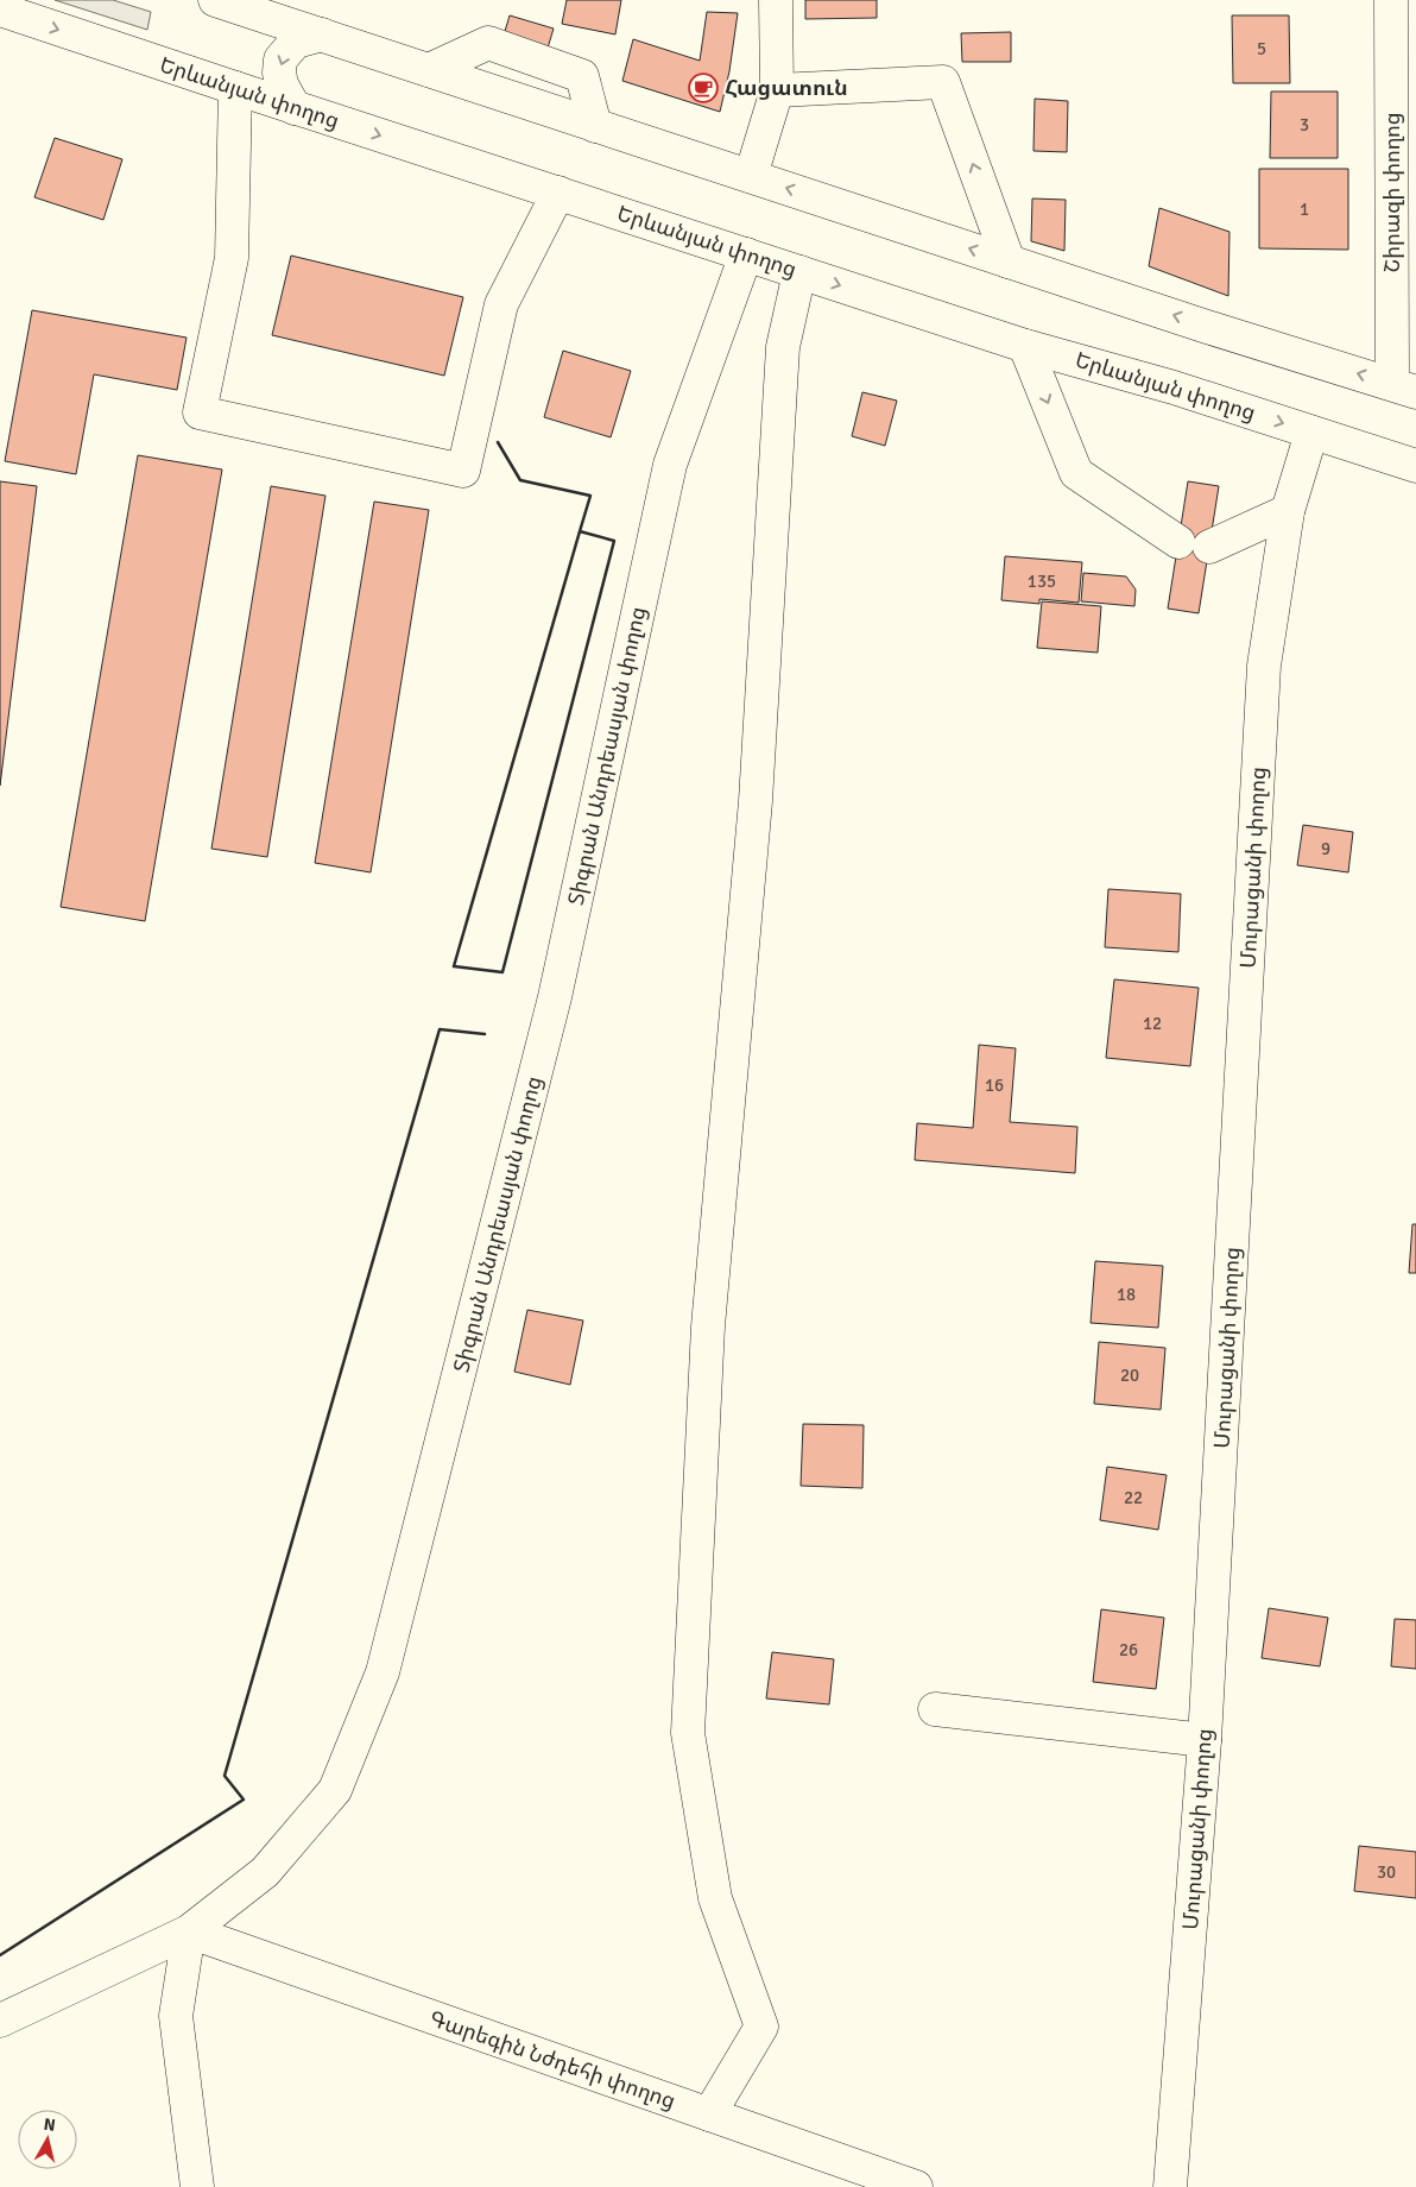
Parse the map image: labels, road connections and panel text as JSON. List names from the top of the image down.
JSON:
{
  "streets": {
    "main road": [
      "Երևանյան փողոց",
      "Շիրազի փողոց",
      "Տիգրան Անդրեասյան փողոց",
      "Մուրացանի փողոց",
      "Գարեգին Նժդեհի փողոց"
    ]
  },
  "crossings": [
    ["Երևանյան փողոց", "Տիգրան Անդրեասյան փողոց"],
    ["Երևանյան փողոց", "Մուրացանի փողոց"],
    ["Տիգրան Անդրեասյան փողոց", "Գարեգին Նժդեհի փողոց"]
  ],
  "places": {
    "cafe": ["Հացատուն"]
  },
  "house_numbers": [
    "5",
    "3",
    "1",
    "135",
    "9",
    "12",
    "16",
    "18",
    "20",
    "22",
    "26",
    "30"
  ],
  "north": "top"
}
